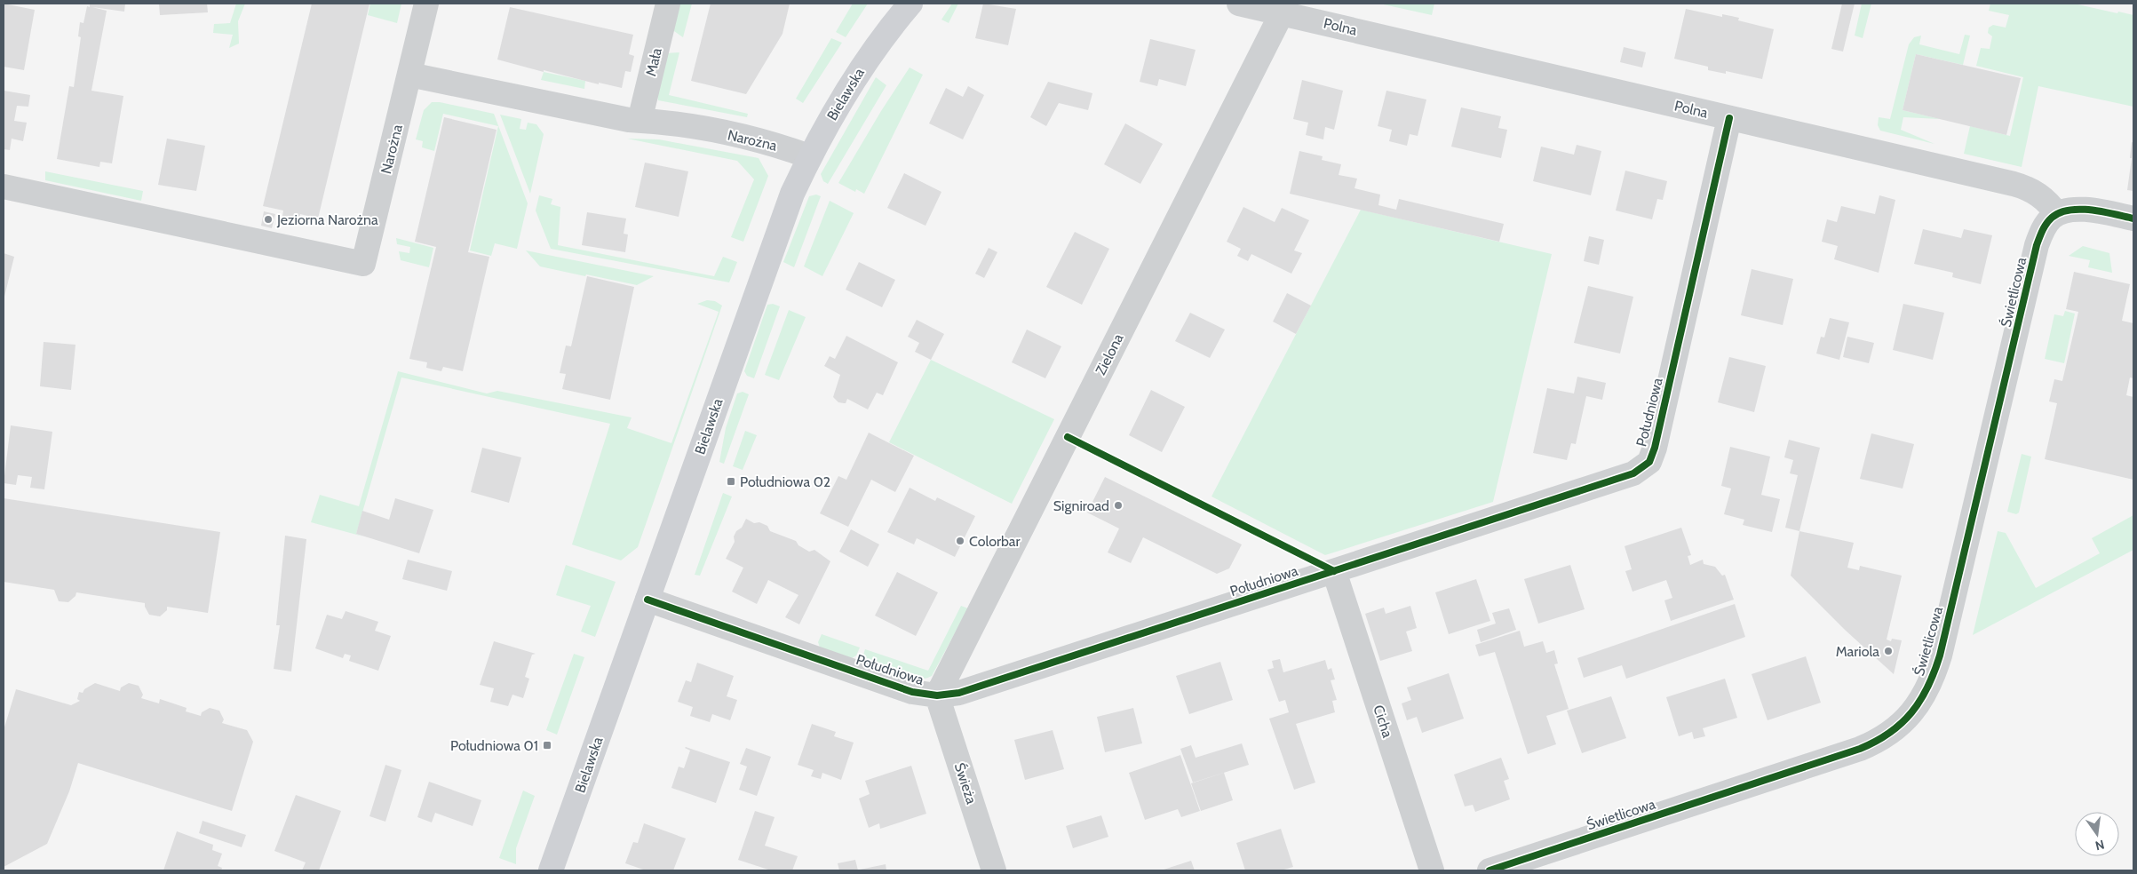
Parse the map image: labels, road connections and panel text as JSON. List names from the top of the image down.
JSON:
{
  "streets": {
    "street": [
      "Polna",
      "Mała",
      "Bielawska",
      "Narożna",
      "Świetlicowa",
      "Zielona",
      "Południowa",
      "Cicha",
      "Świeża"
    ]
  },
  "crossings": [
    ["Polna", "Świetlicowa"],
    ["Polna", "Zielona"],
    ["Polna", "Południowa"],
    ["Mała", "Narożna"],
    ["Bielawska", "Narożna"],
    ["Bielawska", "Południowa"],
    ["Zielona", "Południowa"],
    ["Zielona", "Świeża"],
    ["Południowa", "Cicha"],
    ["Południowa", "Świeża"]
  ],
  "places": {
    "other": [
      "Jeziorna Narożna",
      "Signiroad",
      "Colorbar",
      "Mariola"
    ],
    "transit": ["Południowa 02", "Południowa 01"]
  },
  "north": "bottom"
}
